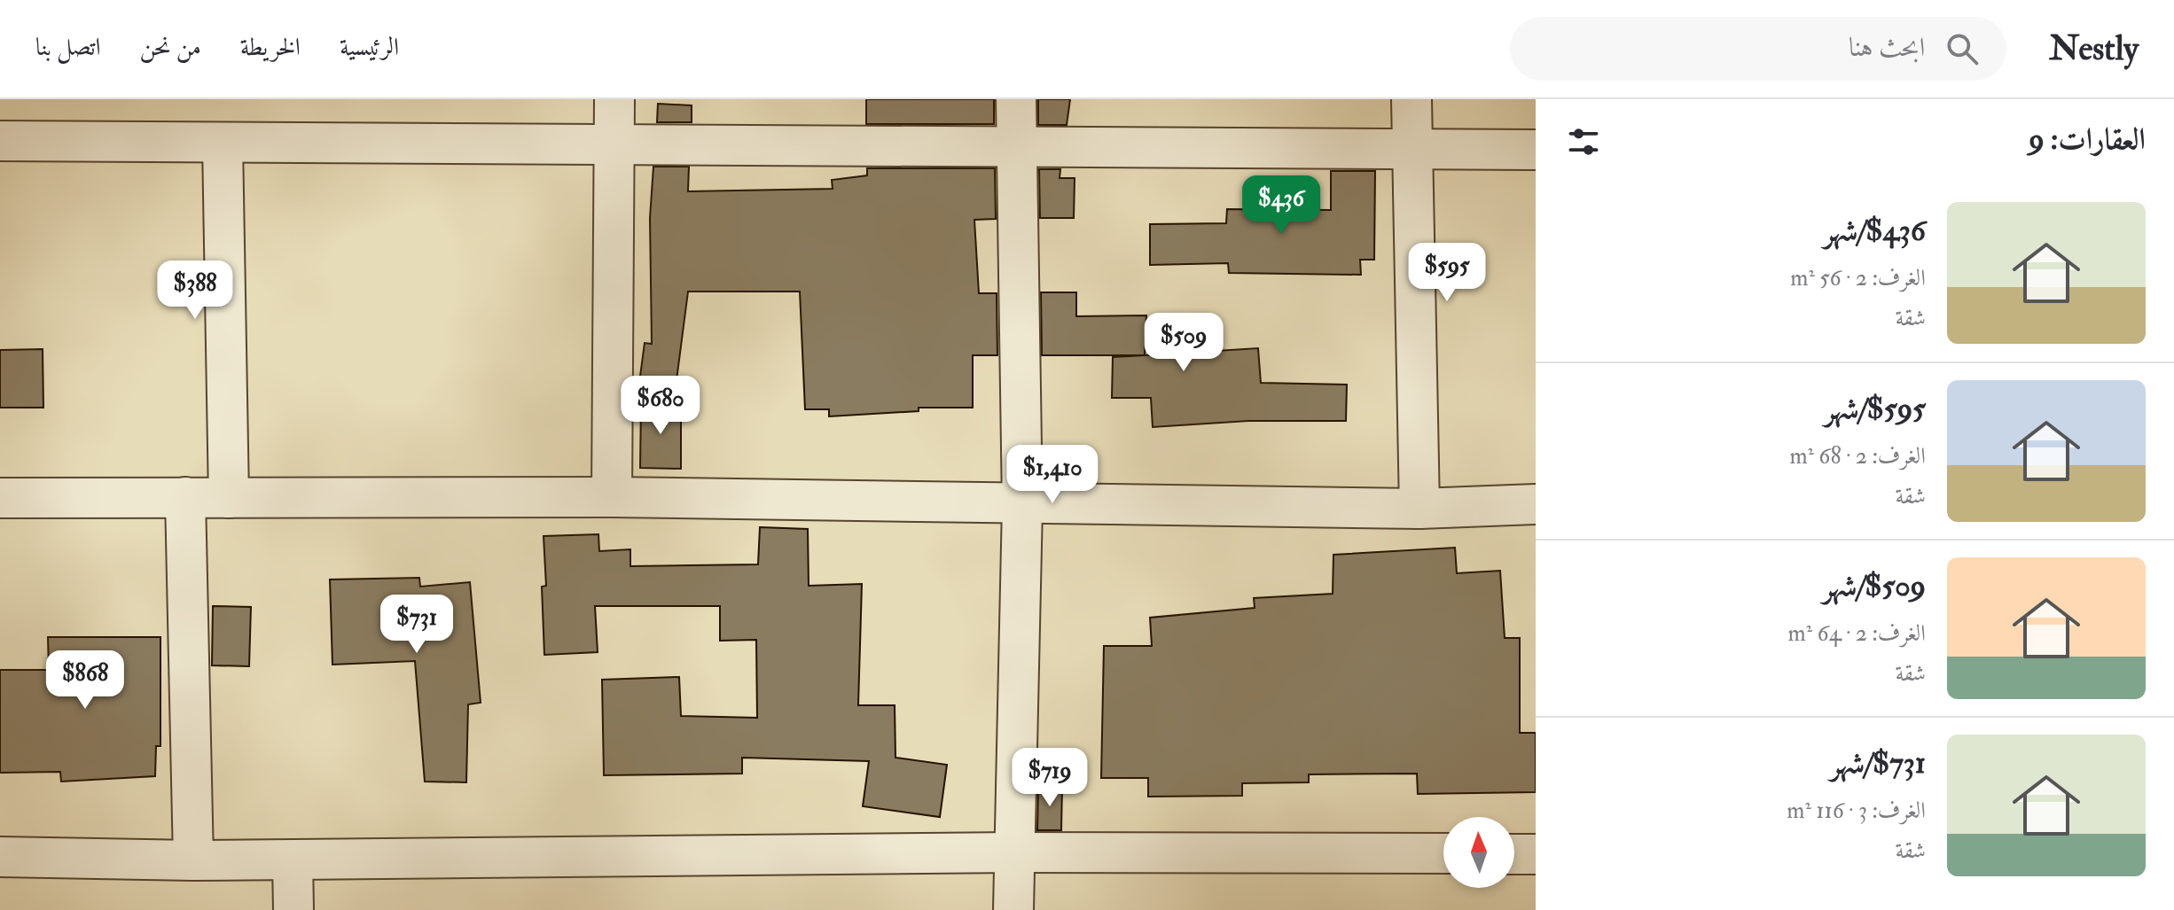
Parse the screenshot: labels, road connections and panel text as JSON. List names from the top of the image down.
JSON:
{
  "north": "top",
  "page": {
    "header": "Nestly",
    "search": "ابحث هنا",
    "nav": [
      "الرئيسية",
      "الخريطة",
      "من نحن",
      "اتصل بنا"
    ],
    "heading": "العقارات: 9",
    "price": [
      "$436",
      "$595",
      "$388",
      "$509",
      "$680",
      "$1,410",
      "$731",
      "$868",
      "$719"
    ],
    "list": [
      {
        "name": "$436/شهر",
        "note": "الغرف: 2 · 56 m² · شقة"
      },
      {
        "name": "$595/شهر",
        "note": "الغرف: 2 · 68 m² · شقة"
      },
      {
        "name": "$509/شهر",
        "note": "الغرف: 2 · 64 m² · شقة"
      },
      {
        "name": "$731/شهر",
        "note": "الغرف: 3 · 116 m² · شقة"
      }
    ]
  }
}
